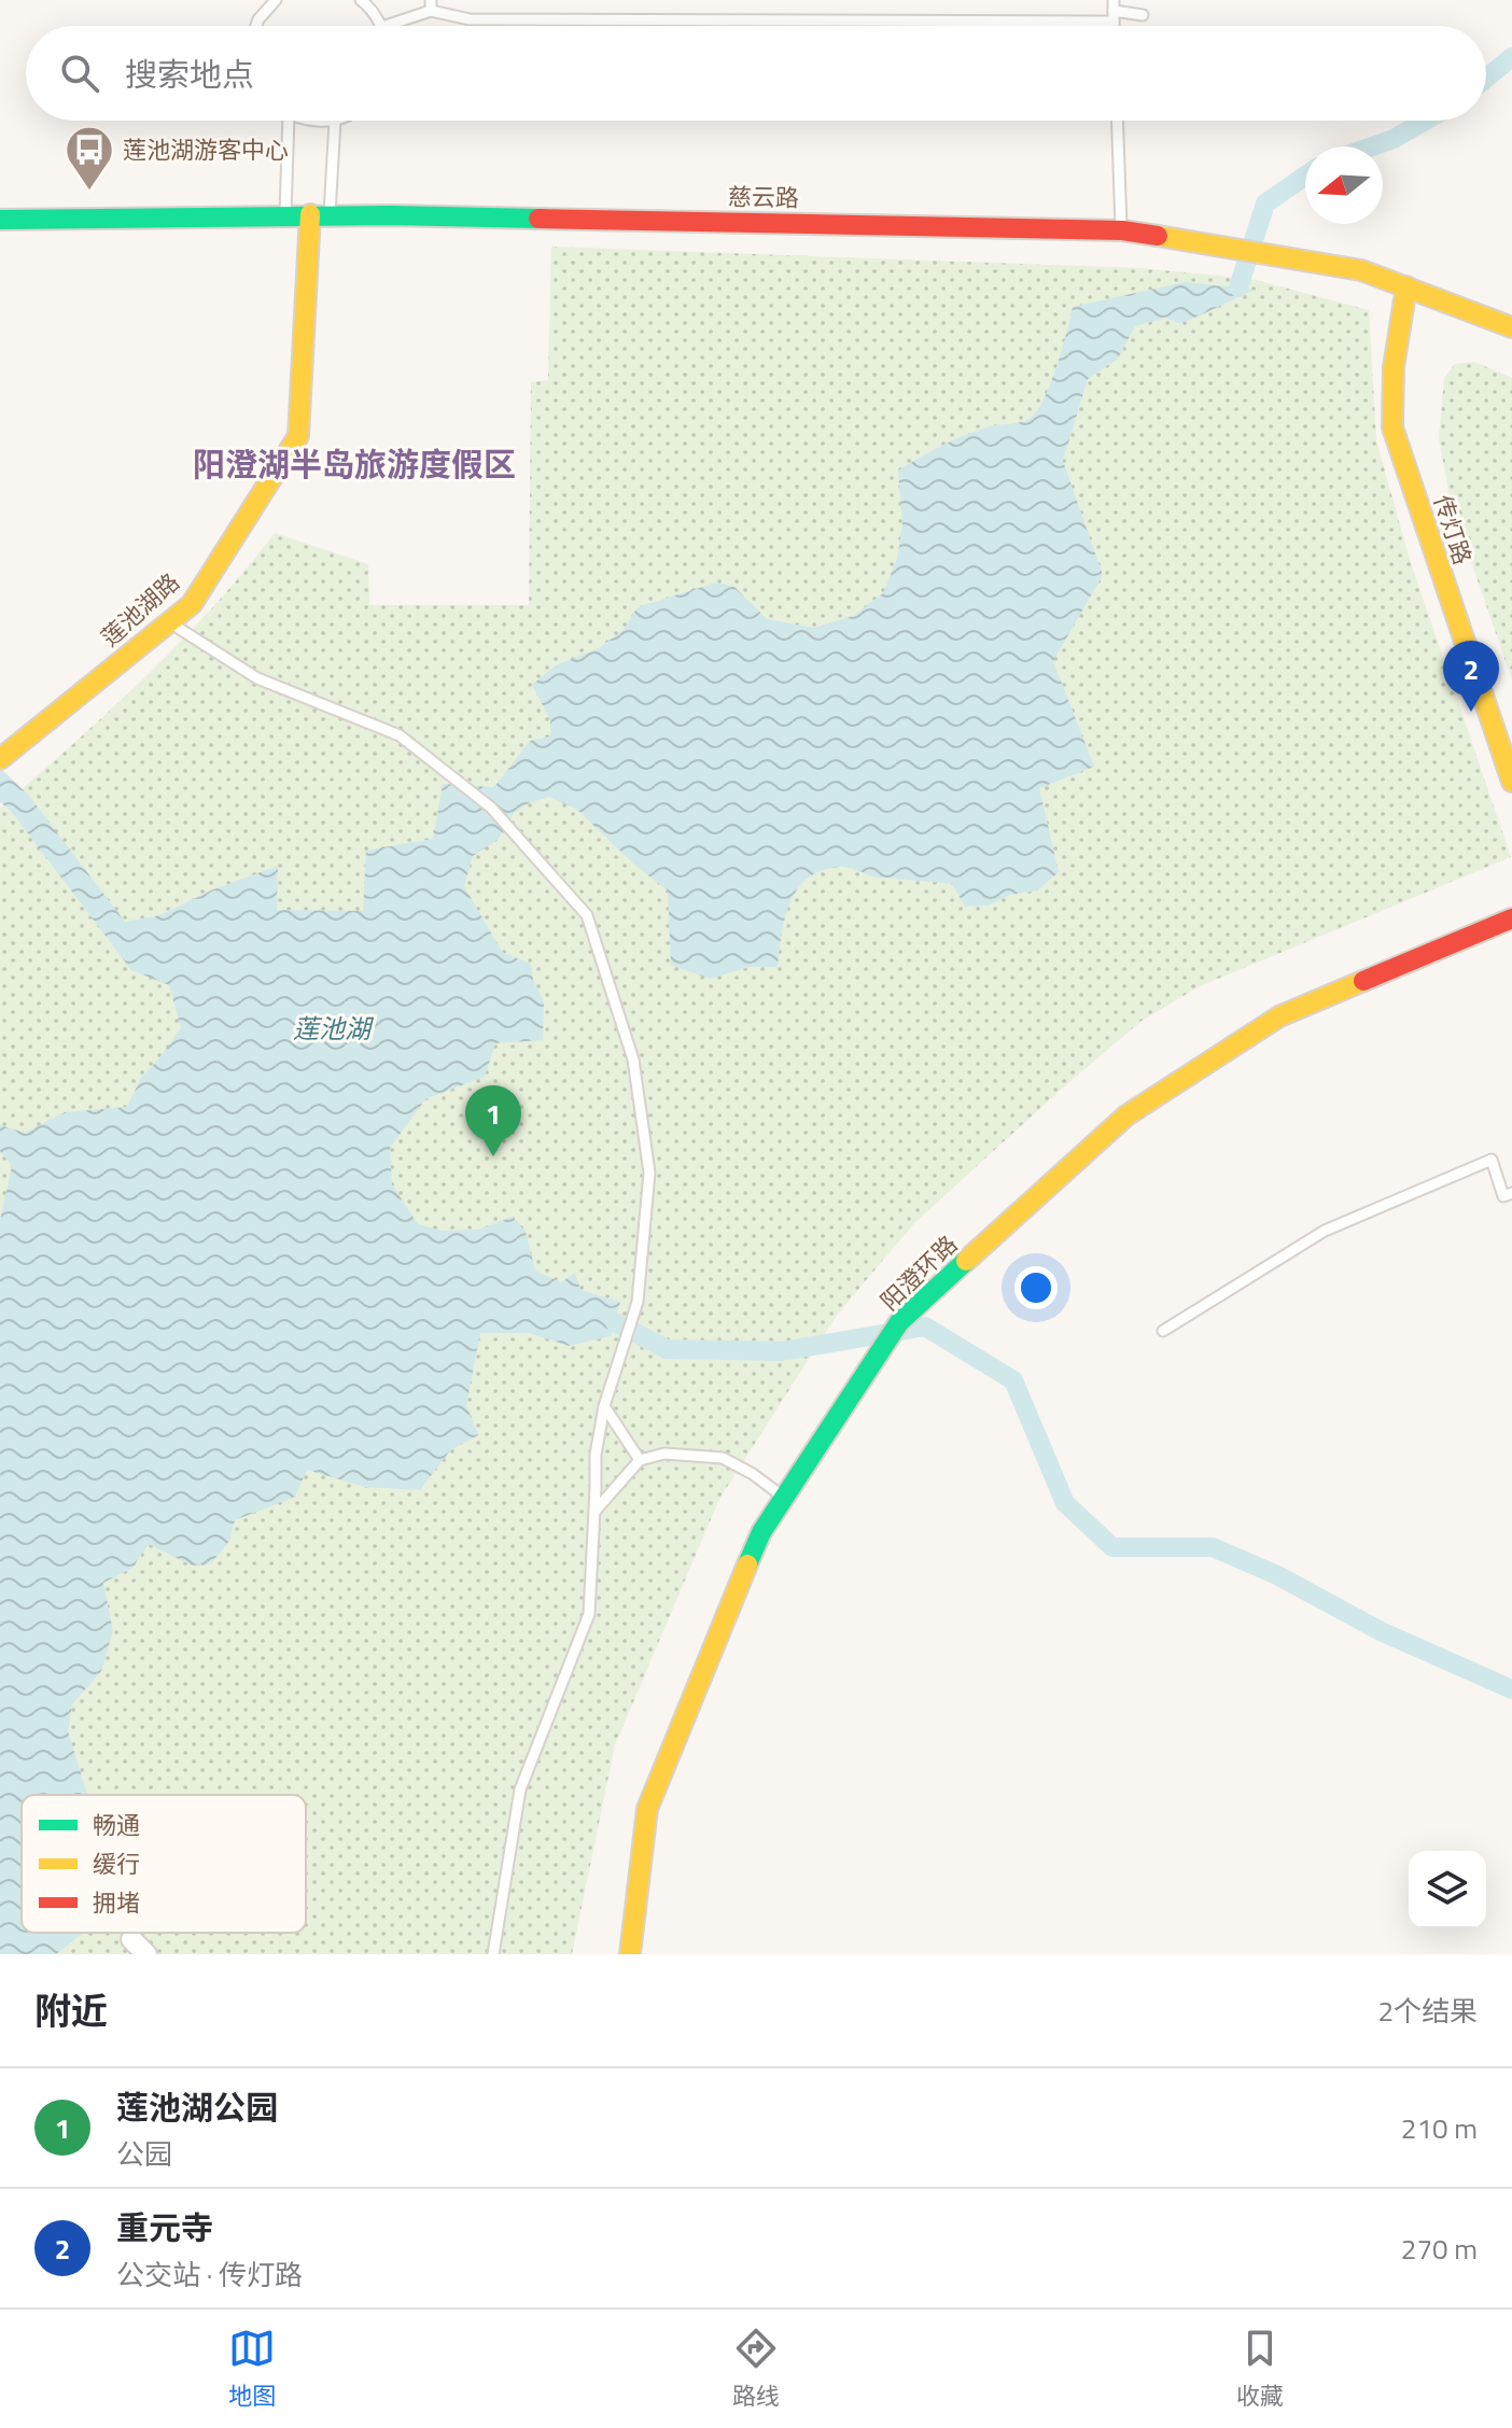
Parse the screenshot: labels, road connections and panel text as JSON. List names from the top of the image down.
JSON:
{
  "streets": {
    "street": [
      "慈云路",
      "传灯路",
      "莲池湖路",
      "阳澄环路"
    ]
  },
  "crossings": [
    ["慈云路", "传灯路"],
    ["慈云路", "莲池湖路"]
  ],
  "districts": ["阳澄湖半岛旅游度假区"],
  "water": ["莲池湖"],
  "places": {
    "bus stop": ["莲池湖游客中心"]
  },
  "legend": ["畅通", "缓行", "拥堵"],
  "north": "left",
  "page": {
    "search": "搜索地点",
    "pins": ["2", "1"],
    "heading": ["附近", "2个结果"],
    "list": [
      {
        "mark": "1",
        "name": "莲池湖公园",
        "note": "公园",
        "value": "210 m"
      },
      {
        "mark": "2",
        "name": "重元寺",
        "note": "公交站 · 传灯路",
        "value": "270 m"
      }
    ],
    "nav": ["地图", "路线", "收藏"]
  }
}
